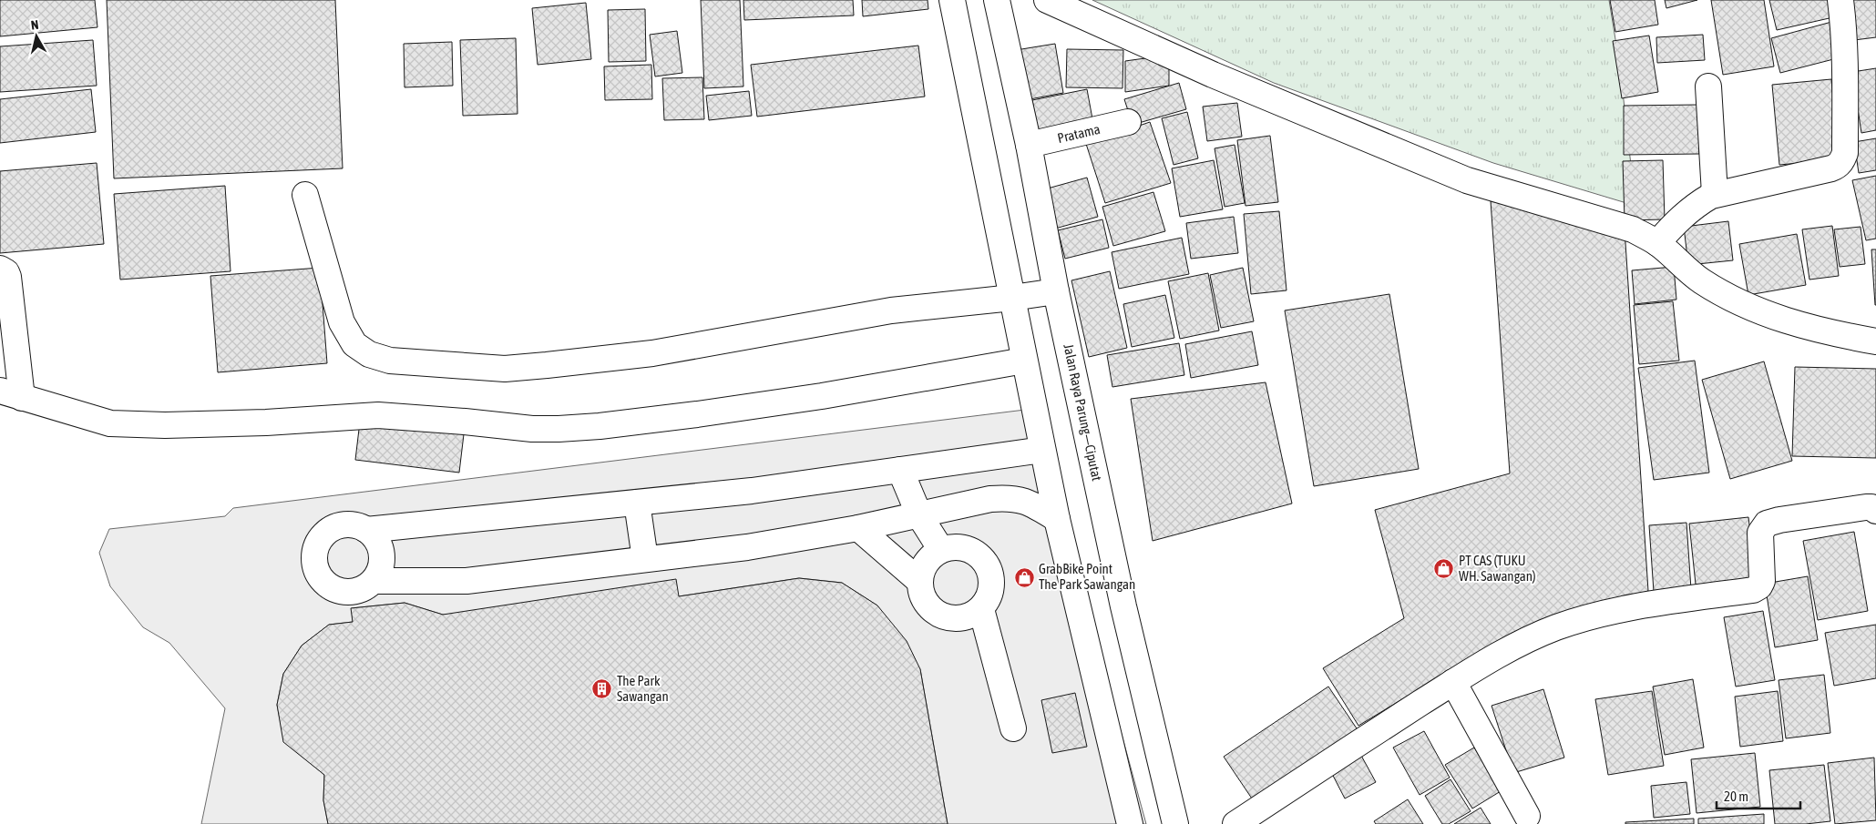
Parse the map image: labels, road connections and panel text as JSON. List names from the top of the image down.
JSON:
{
  "streets": {
    "main road": ["Pratama", "Jalan Raya Parung—Ciputat"]
  },
  "crossings": [
    ["Pratama", "Jalan Raya Parung—Ciputat"]
  ],
  "places": {
    "shop": ["PT CAS (TUKU WH. Sawangan)", "GrabBike Point The Park Sawangan"],
    "building": ["The Park Sawangan"]
  },
  "scale_bar": "20 m",
  "north": "top"
}
